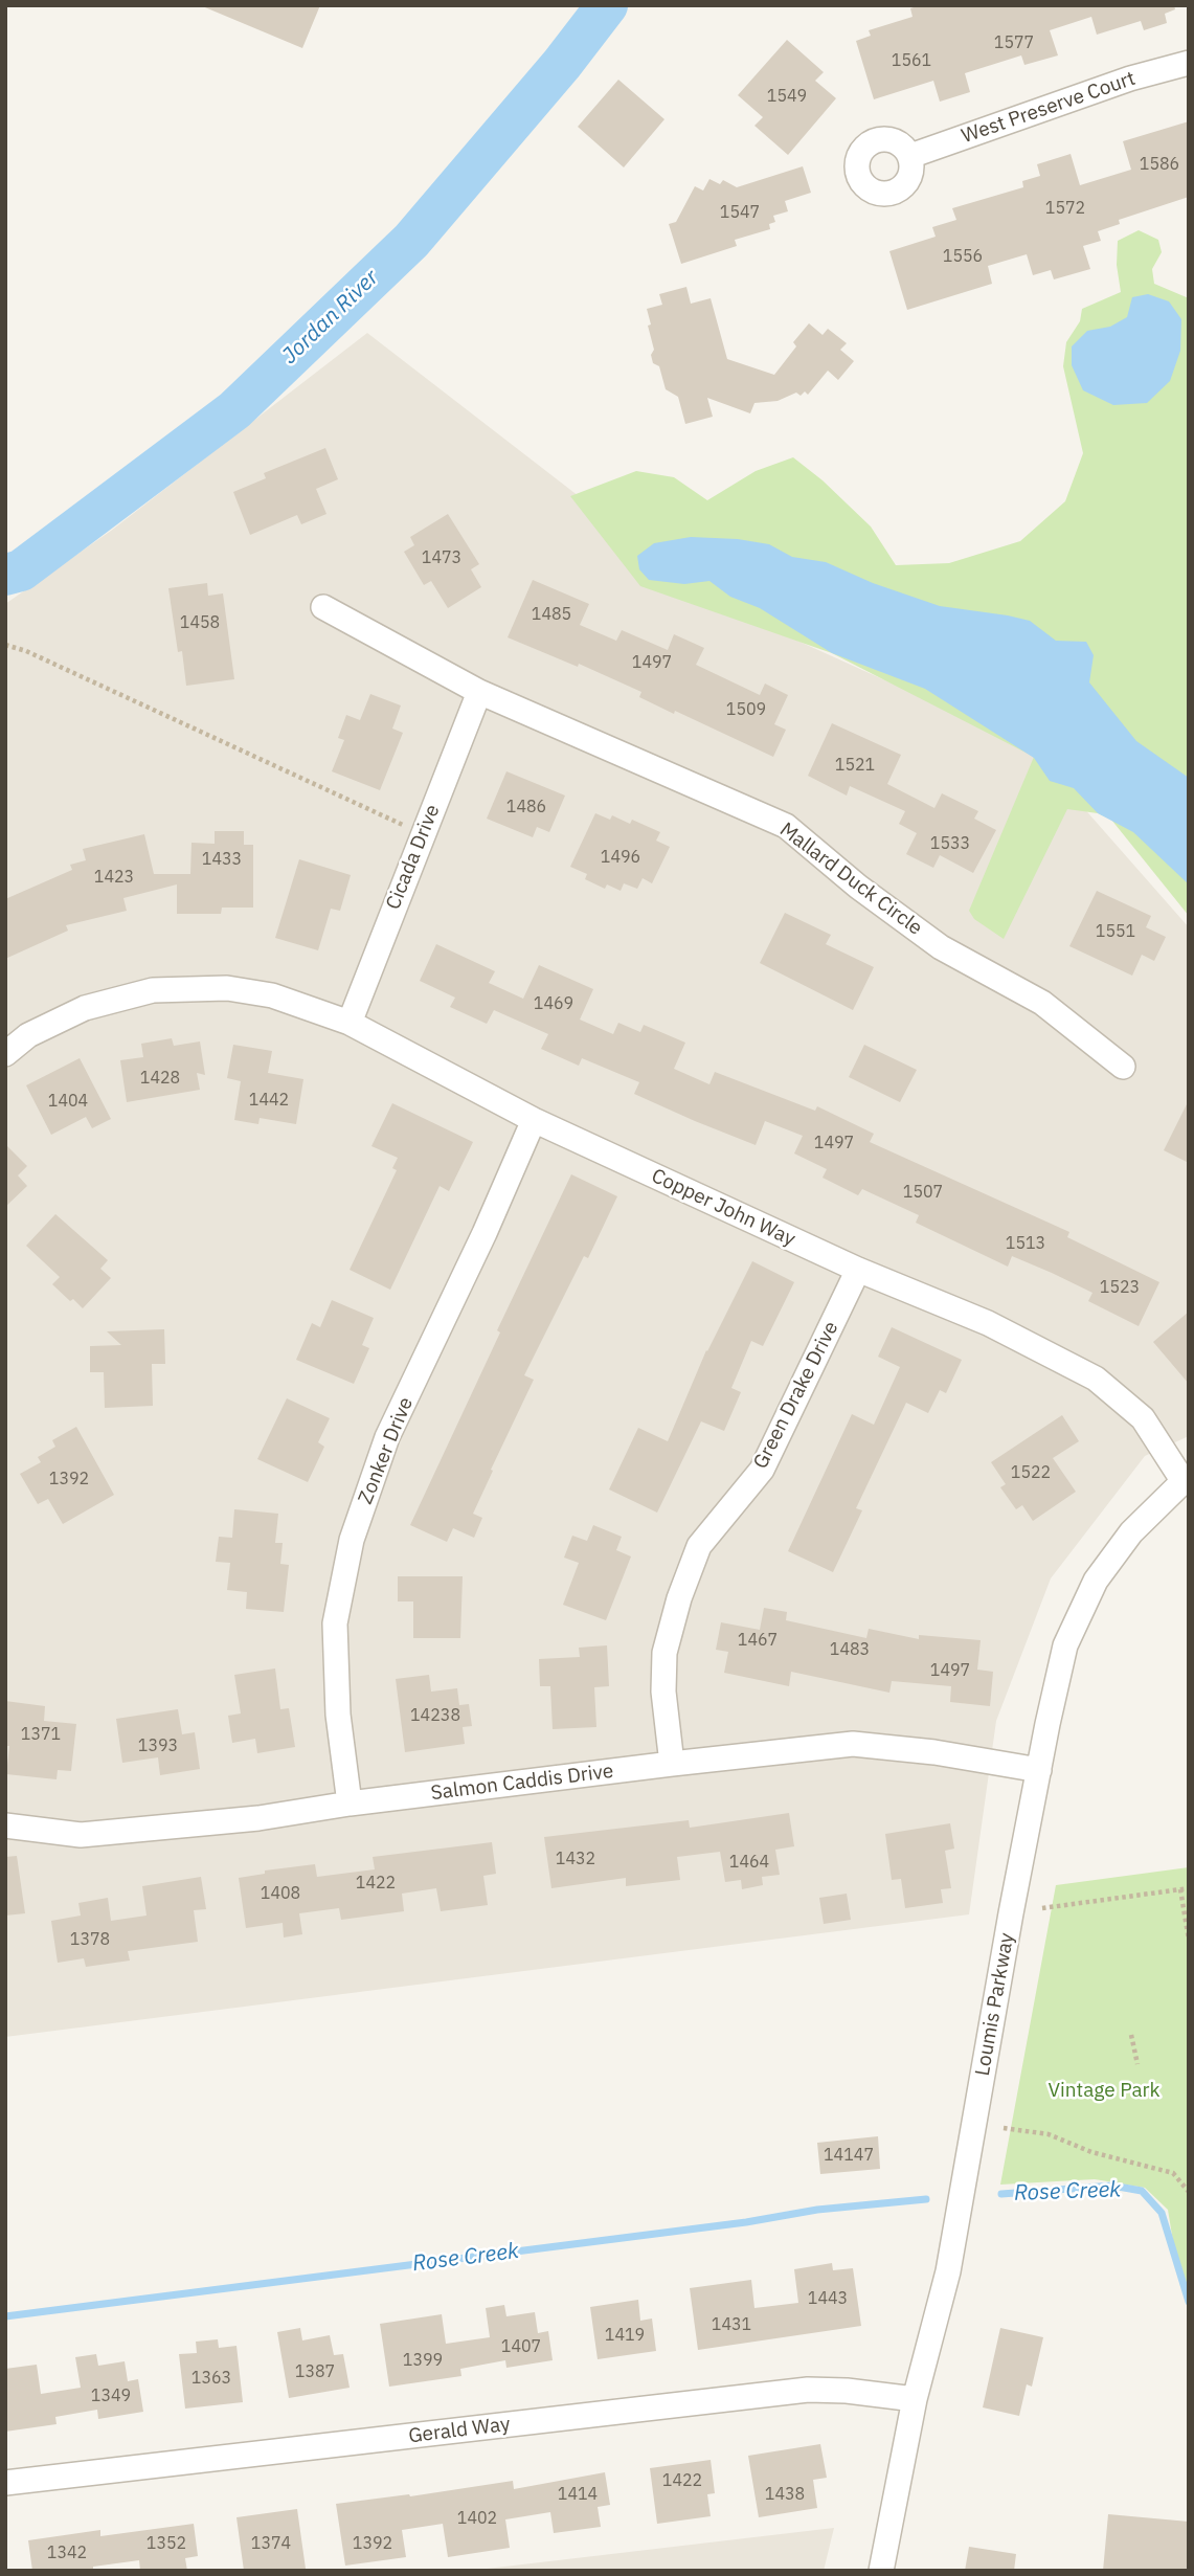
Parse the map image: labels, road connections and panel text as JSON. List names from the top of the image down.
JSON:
{
  "streets": {
    "street": [
      "West Preserve Court",
      "Cicada Drive",
      "Mallard Duck Circle",
      "Copper John Way",
      "Green Drake Drive",
      "Zonker Drive",
      "Salmon Caddis Drive",
      "Loumis Parkway",
      "Gerald Way"
    ]
  },
  "crossings": [
    ["Cicada Drive", "Mallard Duck Circle"],
    ["Cicada Drive", "Copper John Way"],
    ["Copper John Way", "Green Drake Drive"],
    ["Copper John Way", "Zonker Drive"],
    ["Copper John Way", "Loumis Parkway"],
    ["Green Drake Drive", "Salmon Caddis Drive"],
    ["Zonker Drive", "Salmon Caddis Drive"],
    ["Salmon Caddis Drive", "Loumis Parkway"],
    ["Loumis Parkway", "Gerald Way"]
  ],
  "water": ["Jordan River", "Rose Creek"],
  "parks": ["Vintage Park"],
  "house_numbers": [
    "1577",
    "1561",
    "1549",
    "1586",
    "1572",
    "1547",
    "1556",
    "1473",
    "1485",
    "1458",
    "1497",
    "1509",
    "1521",
    "1486",
    "1533",
    "1496",
    "1433",
    "1423",
    "1551",
    "1469",
    "1428",
    "1442",
    "1404",
    "1497",
    "1507",
    "1513",
    "1523",
    "1522",
    "1392",
    "1467",
    "1483",
    "1497",
    "14238",
    "1371",
    "1393",
    "1432",
    "1464",
    "1422",
    "1408",
    "1378",
    "14147",
    "1443",
    "1431",
    "1419",
    "1407",
    "1399",
    "1387",
    "1363",
    "1349",
    "1422",
    "1414",
    "1438",
    "1402",
    "1352",
    "1374",
    "1392",
    "1342"
  ]
}
